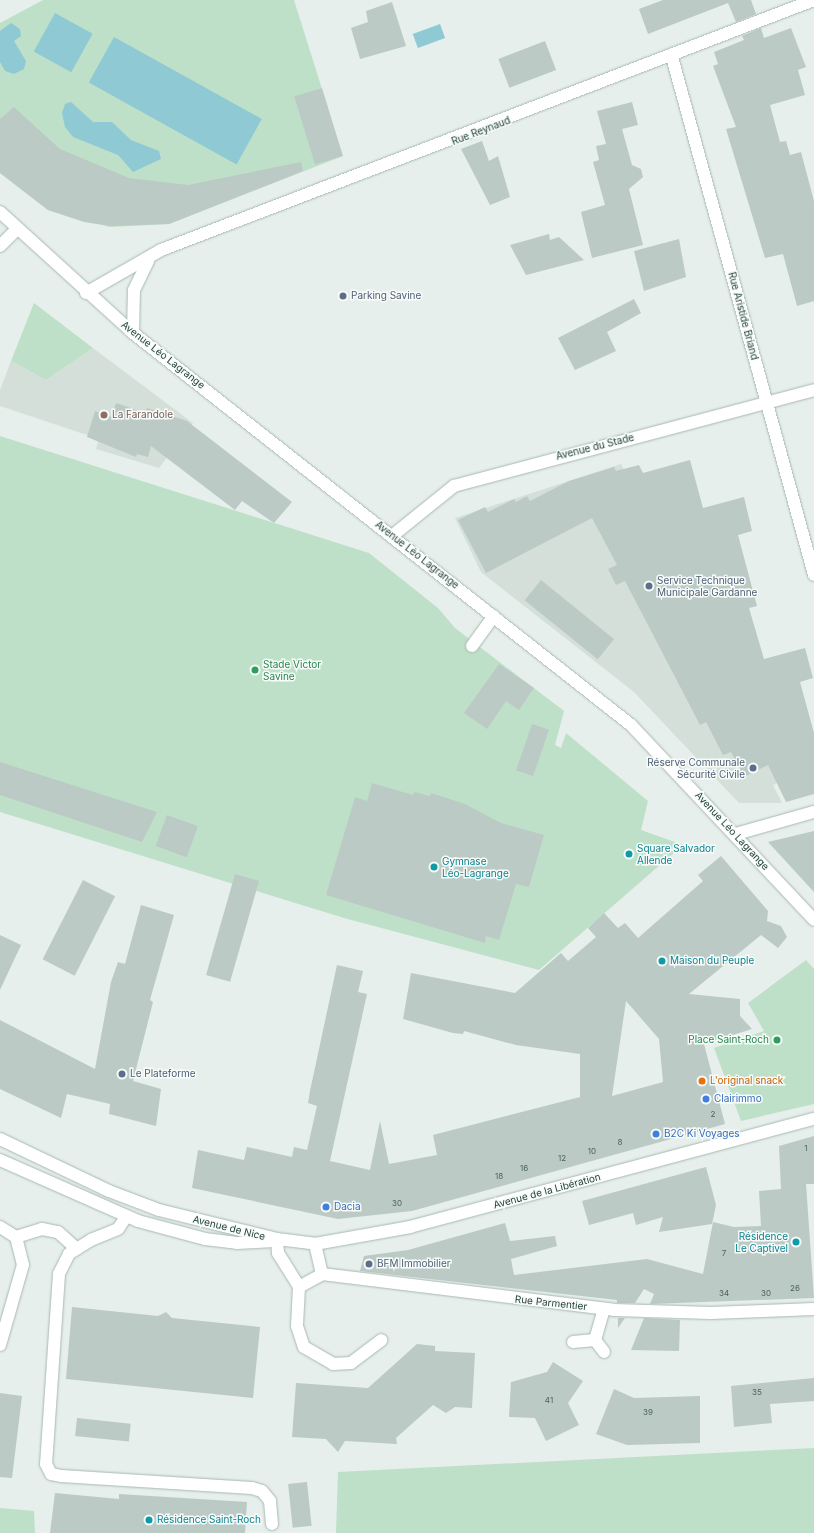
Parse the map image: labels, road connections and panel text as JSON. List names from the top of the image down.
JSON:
{
  "streets": {
    "street": [
      "Rue Reynaud",
      "Rue Aristide Briand",
      "Avenue Léo Lagrange",
      "Avenue du Stade",
      "Avenue de la Libération",
      "Avenue de Nice",
      "Rue Parmentier"
    ]
  },
  "crossings": [
    ["Rue Reynaud", "Rue Aristide Briand"],
    ["Rue Reynaud", "Avenue Léo Lagrange"],
    ["Rue Aristide Briand", "Avenue du Stade"],
    ["Avenue Léo Lagrange", "Avenue du Stade"],
    ["Avenue de la Libération", "Avenue de Nice"]
  ],
  "places": [
    "Parking Savine",
    "La Farandole",
    "Service Technique Municipale Gardanne",
    "Stade Victor Savine",
    "Réserve Communale Sécurité Civile",
    "Square Salvador Allende",
    "Gymnase Léo-Lagrange",
    "Maison du Peuple",
    "Place Saint-Roch",
    "Le Plateforme",
    "L'original snack",
    "Clairimmo",
    "B2C Ki Voyages",
    "Dacia",
    "Résidence Le Captivel",
    "BFM Immobilier",
    "Résidence Saint-Roch"
  ],
  "house_numbers": [
    "2",
    "8",
    "1",
    "10",
    "12",
    "16",
    "18",
    "30",
    "7",
    "26",
    "34",
    "30",
    "35",
    "41",
    "39"
  ]
}
